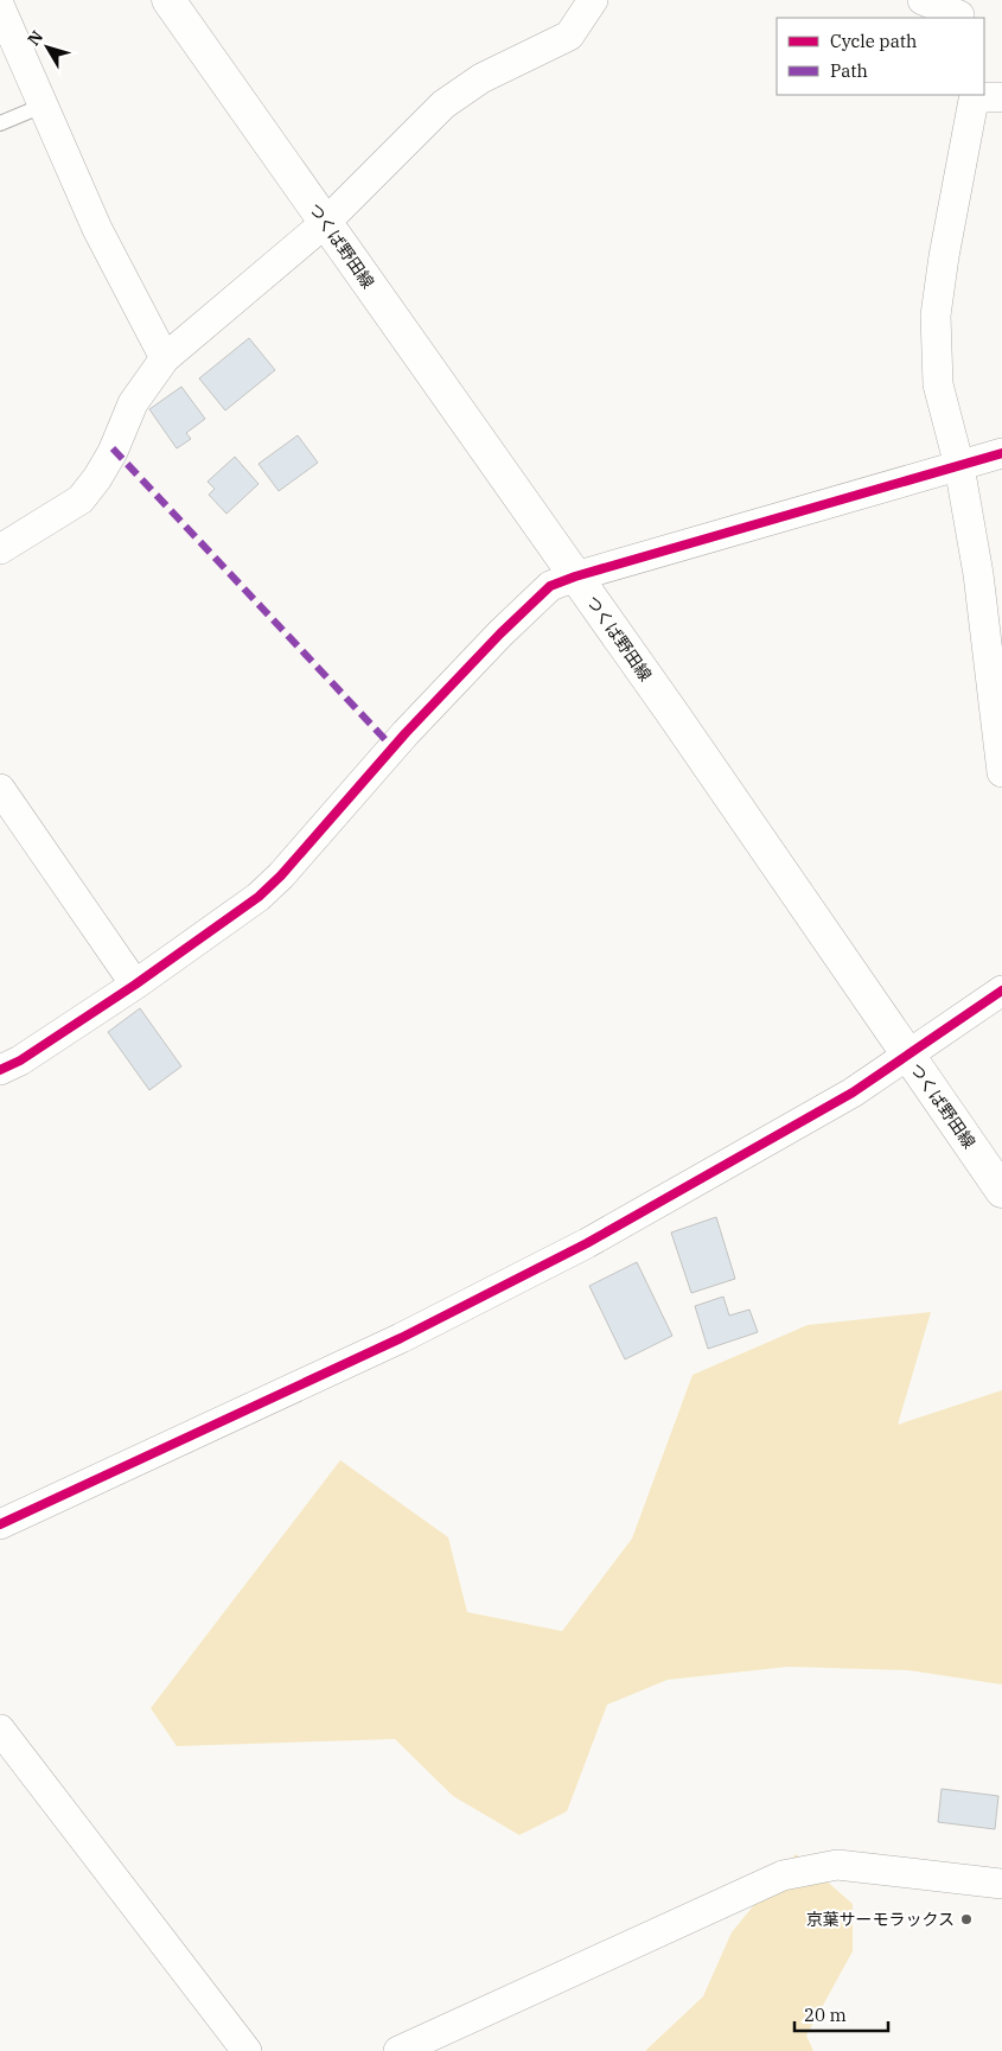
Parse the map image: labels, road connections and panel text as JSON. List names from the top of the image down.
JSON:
{
  "streets": {
    "main road": ["つくば野田線"]
  },
  "places": ["京葉サーモラックス"],
  "legend": ["Cycle path", "Path"],
  "scale_bar": "20 m",
  "north": "top left"
}
